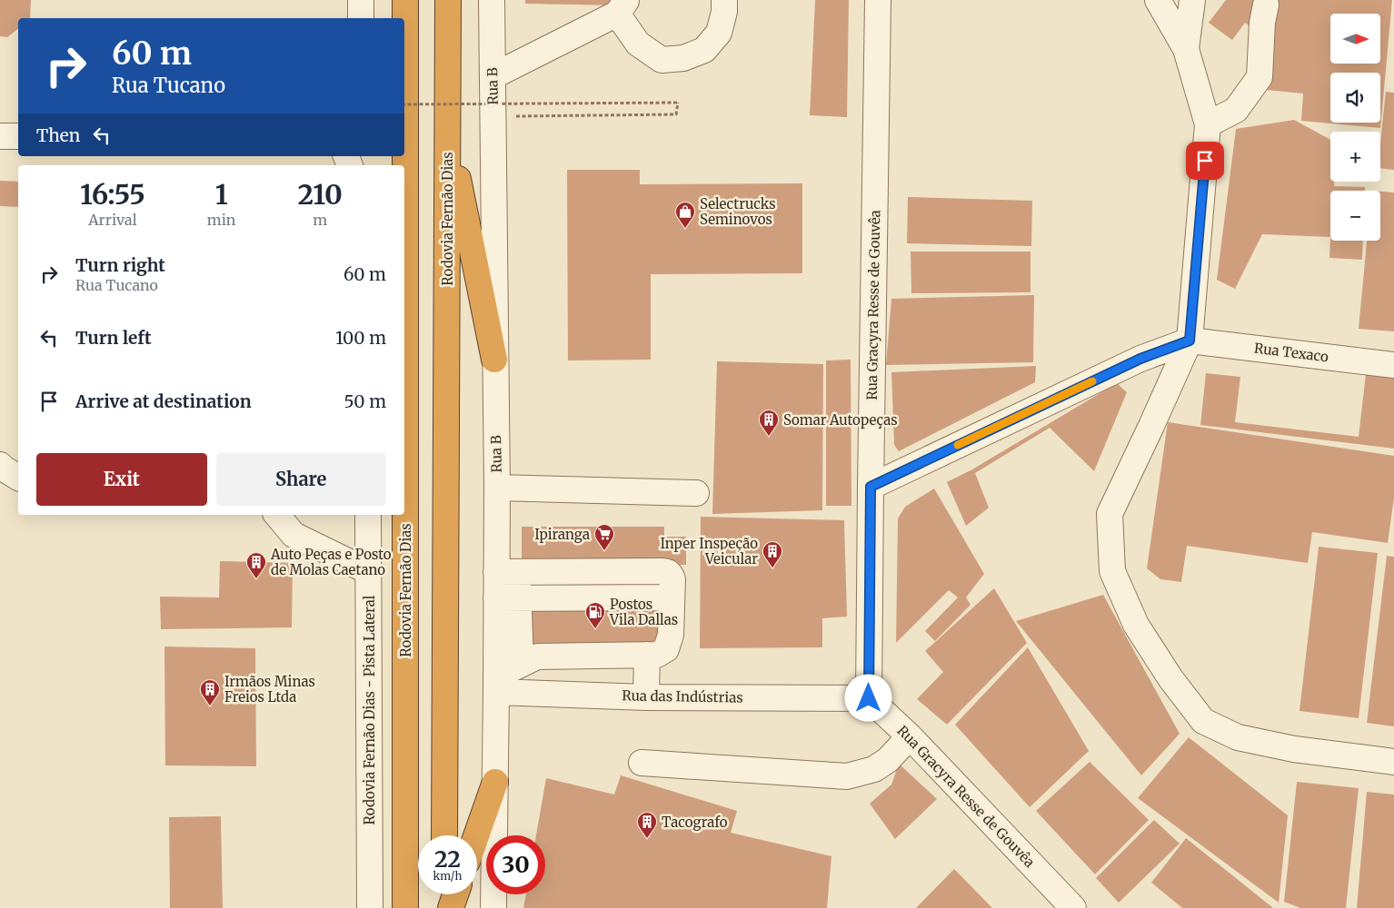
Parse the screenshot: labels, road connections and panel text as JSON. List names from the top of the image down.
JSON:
{
  "streets": {
    "highway": ["Rodovia Fernão Dias"],
    "street": [
      "Rua B",
      "Rua Gracyra Resse de Gouvêa",
      "Rua Texaco",
      "Rua das Indústrias",
      "Rodovia Fernão Dias - Pista Lateral"
    ]
  },
  "crossings": [
    ["Rua B", "Rua das Indústrias"],
    ["Rua Gracyra Resse de Gouvêa", "Rua das Indústrias"]
  ],
  "places": {
    "shop": ["Selectrucks Seminovos"],
    "building": [
      "Somar Autopeças",
      "Inper Inspeção Veicular",
      "Auto Peças e Posto de Molas Caetano",
      "Irmãos Minas Freios Ltda",
      "Tacografo"
    ],
    "supermarket": ["Ipiranga"],
    "fuel station": ["Postos Vila Dallas"]
  },
  "north": "right",
  "page": {
    "map_buttons": ["+", "−"],
    "turn": ["60 m", "Rua Tucano"],
    "then": "Then",
    "eta": [
      "16:55",
      "Arrival",
      "1",
      "min",
      "210",
      "m"
    ],
    "list": [
      {
        "name": "Turn right",
        "note": "Rua Tucano",
        "value": "60 m"
      },
      {
        "name": "Turn left",
        "value": "100 m"
      },
      {
        "name": "Arrive at destination",
        "value": "50 m"
      }
    ],
    "buttons": ["Exit", "Share"],
    "speed": "22 km/h",
    "limit": "30"
  }
}
